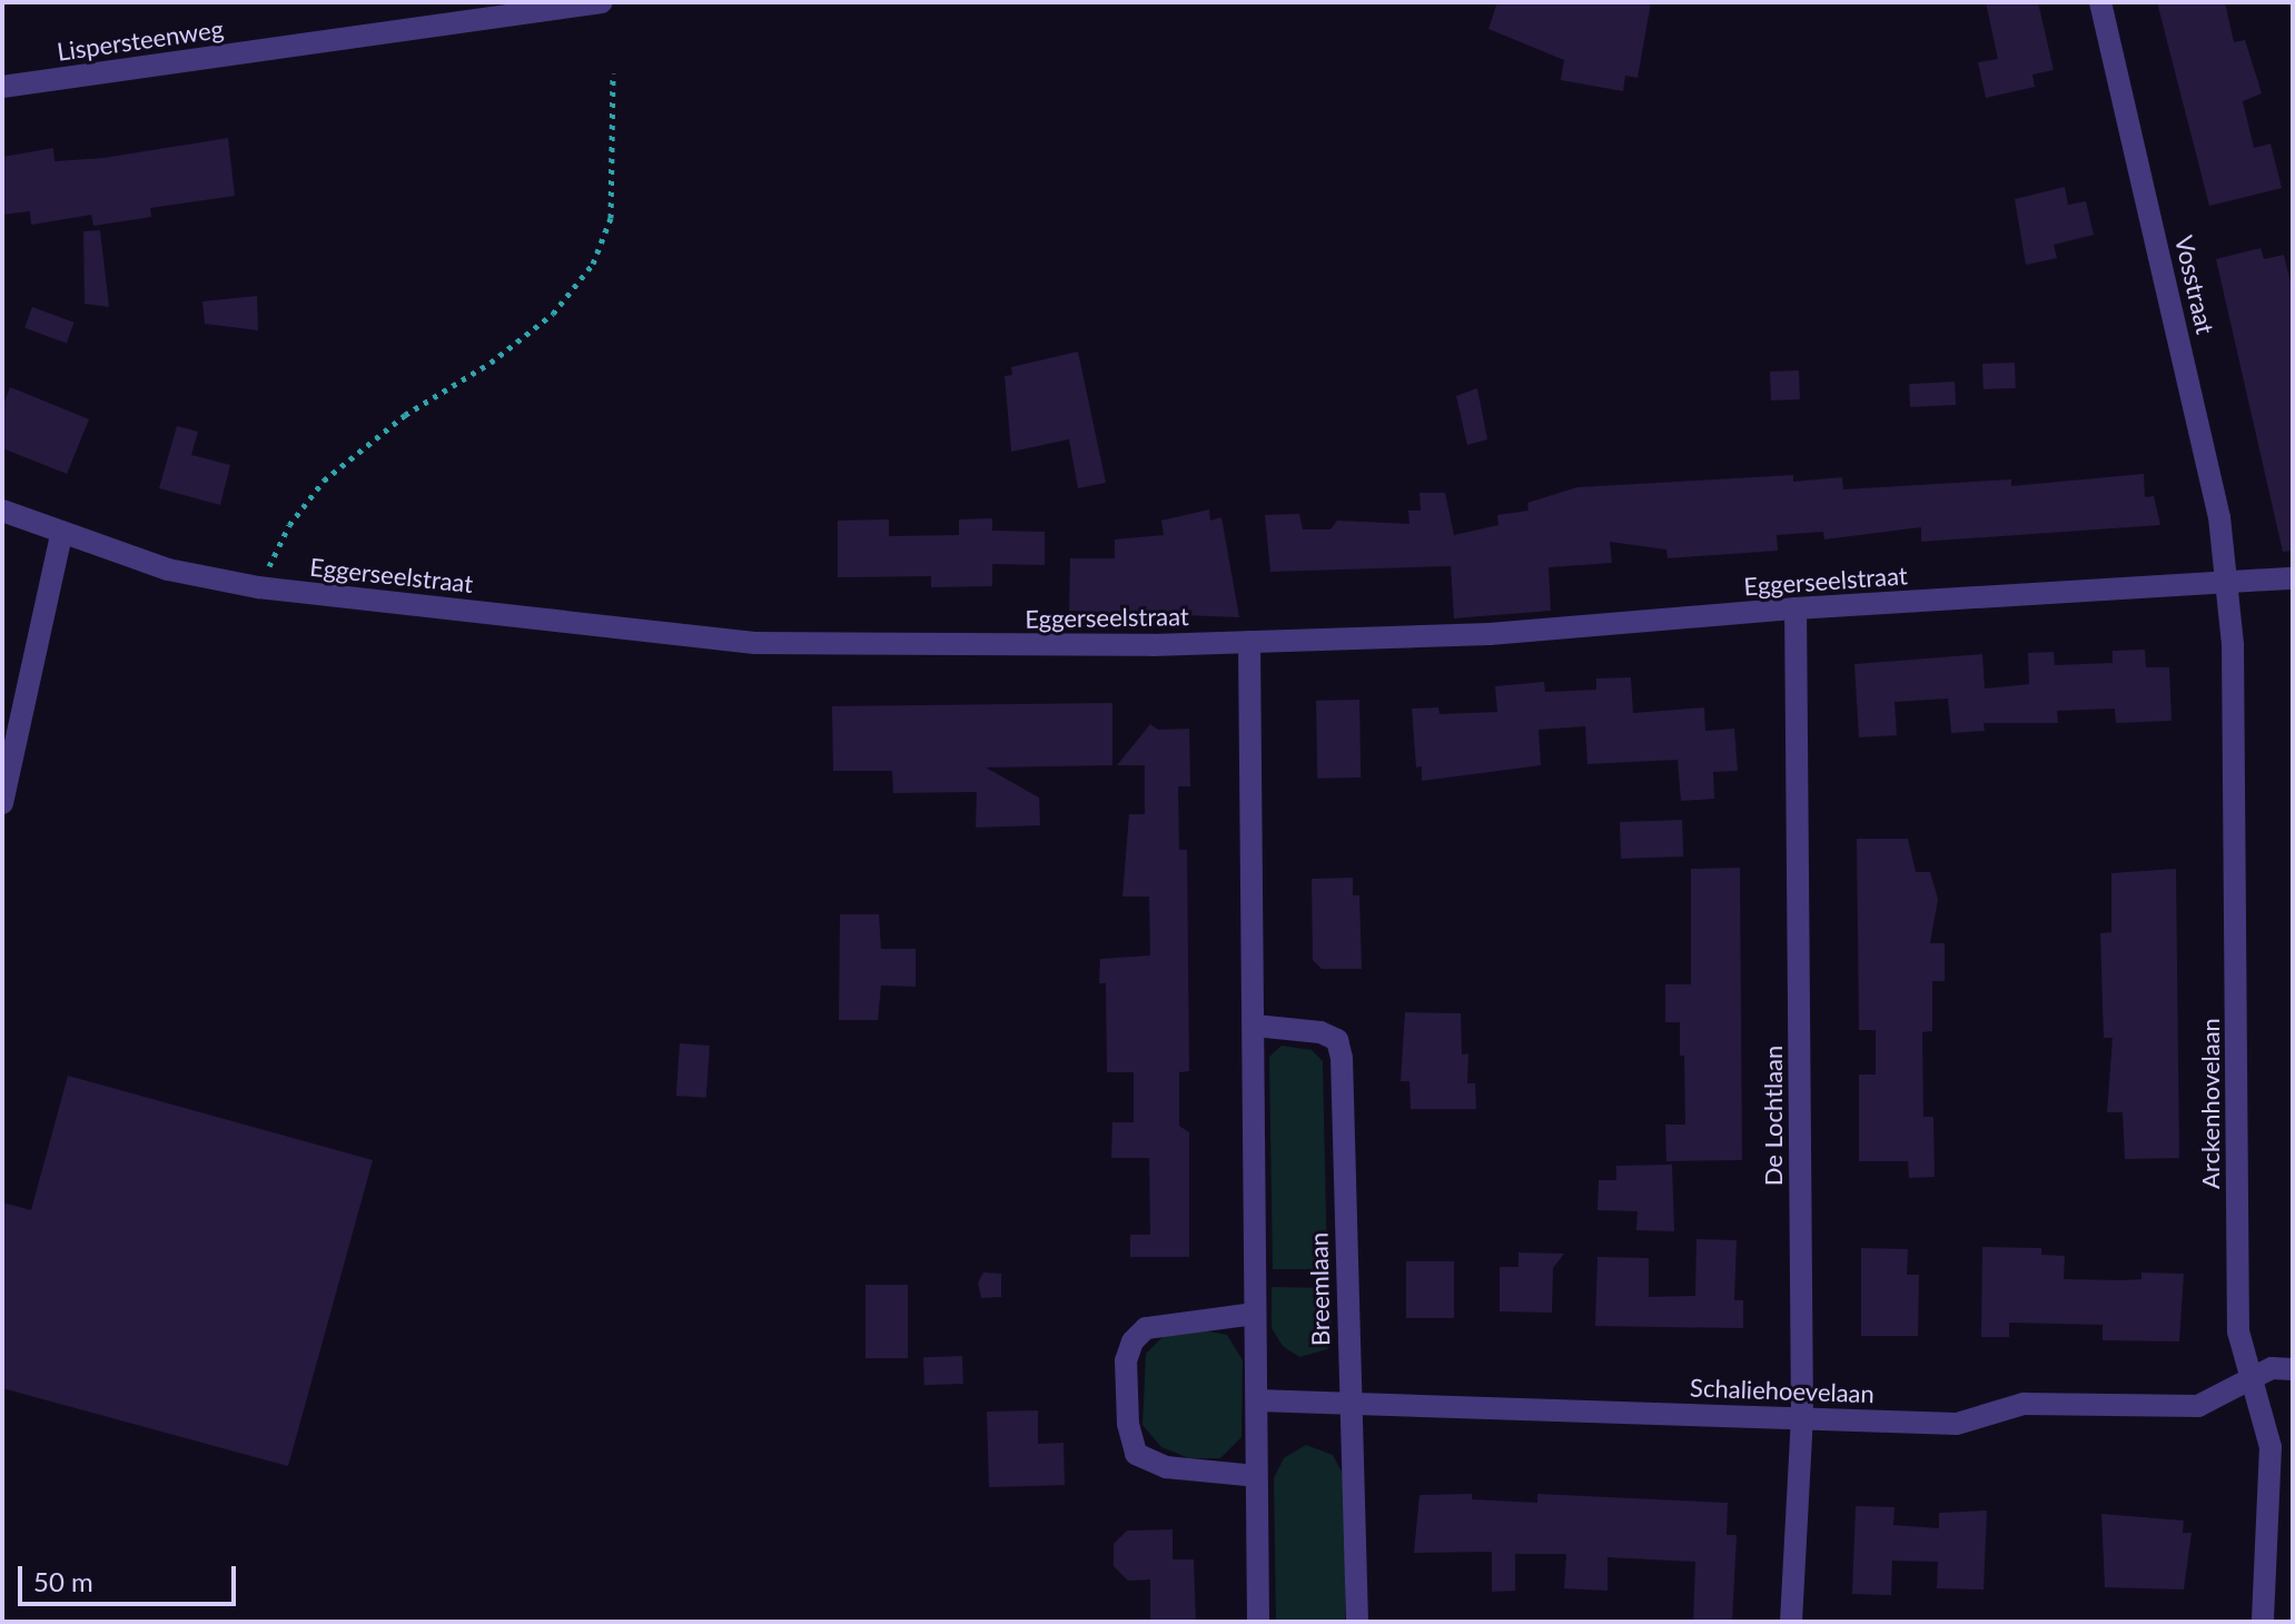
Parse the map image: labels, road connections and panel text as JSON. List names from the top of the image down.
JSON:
{
  "streets": {
    "street": [
      "Lispersteenweg",
      "Vosstraat",
      "Eggerseelstraat",
      "Arckenhovelaan",
      "De Lochtlaan",
      "Breemlaan",
      "Schaliehoevelaan"
    ]
  },
  "crossings": [
    ["Vosstraat", "Eggerseelstraat"],
    ["Vosstraat", "Arckenhovelaan"],
    ["Eggerseelstraat", "Arckenhovelaan"],
    ["Eggerseelstraat", "De Lochtlaan"],
    ["Arckenhovelaan", "Schaliehoevelaan"],
    ["De Lochtlaan", "Schaliehoevelaan"],
    ["Breemlaan", "Schaliehoevelaan"]
  ],
  "scale_bar": "50 m"
}
